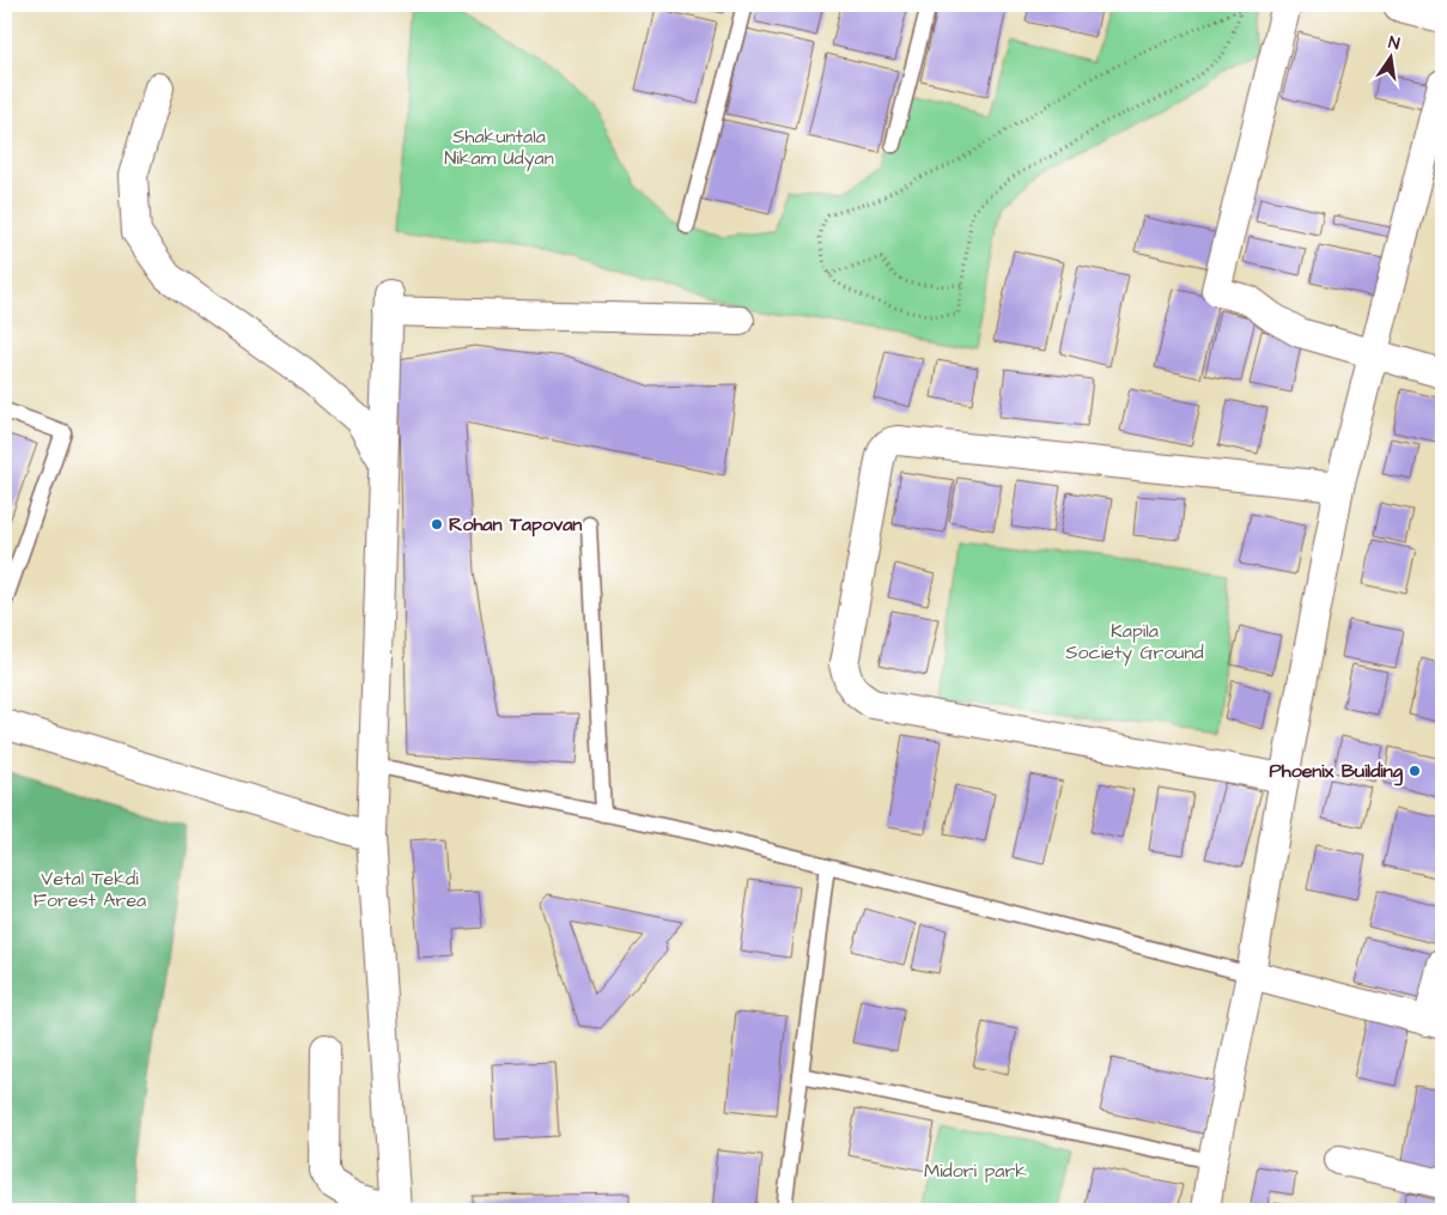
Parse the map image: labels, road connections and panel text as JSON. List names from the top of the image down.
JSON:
{
  "parks": [
    "Shakuntala Nikam Udyan",
    "Kapila Society Ground",
    "Vetal Tekdi Forest Area",
    "Midori park"
  ],
  "places": ["Rohan Tapovan", "Phoenix Building"],
  "north": "top"
}
